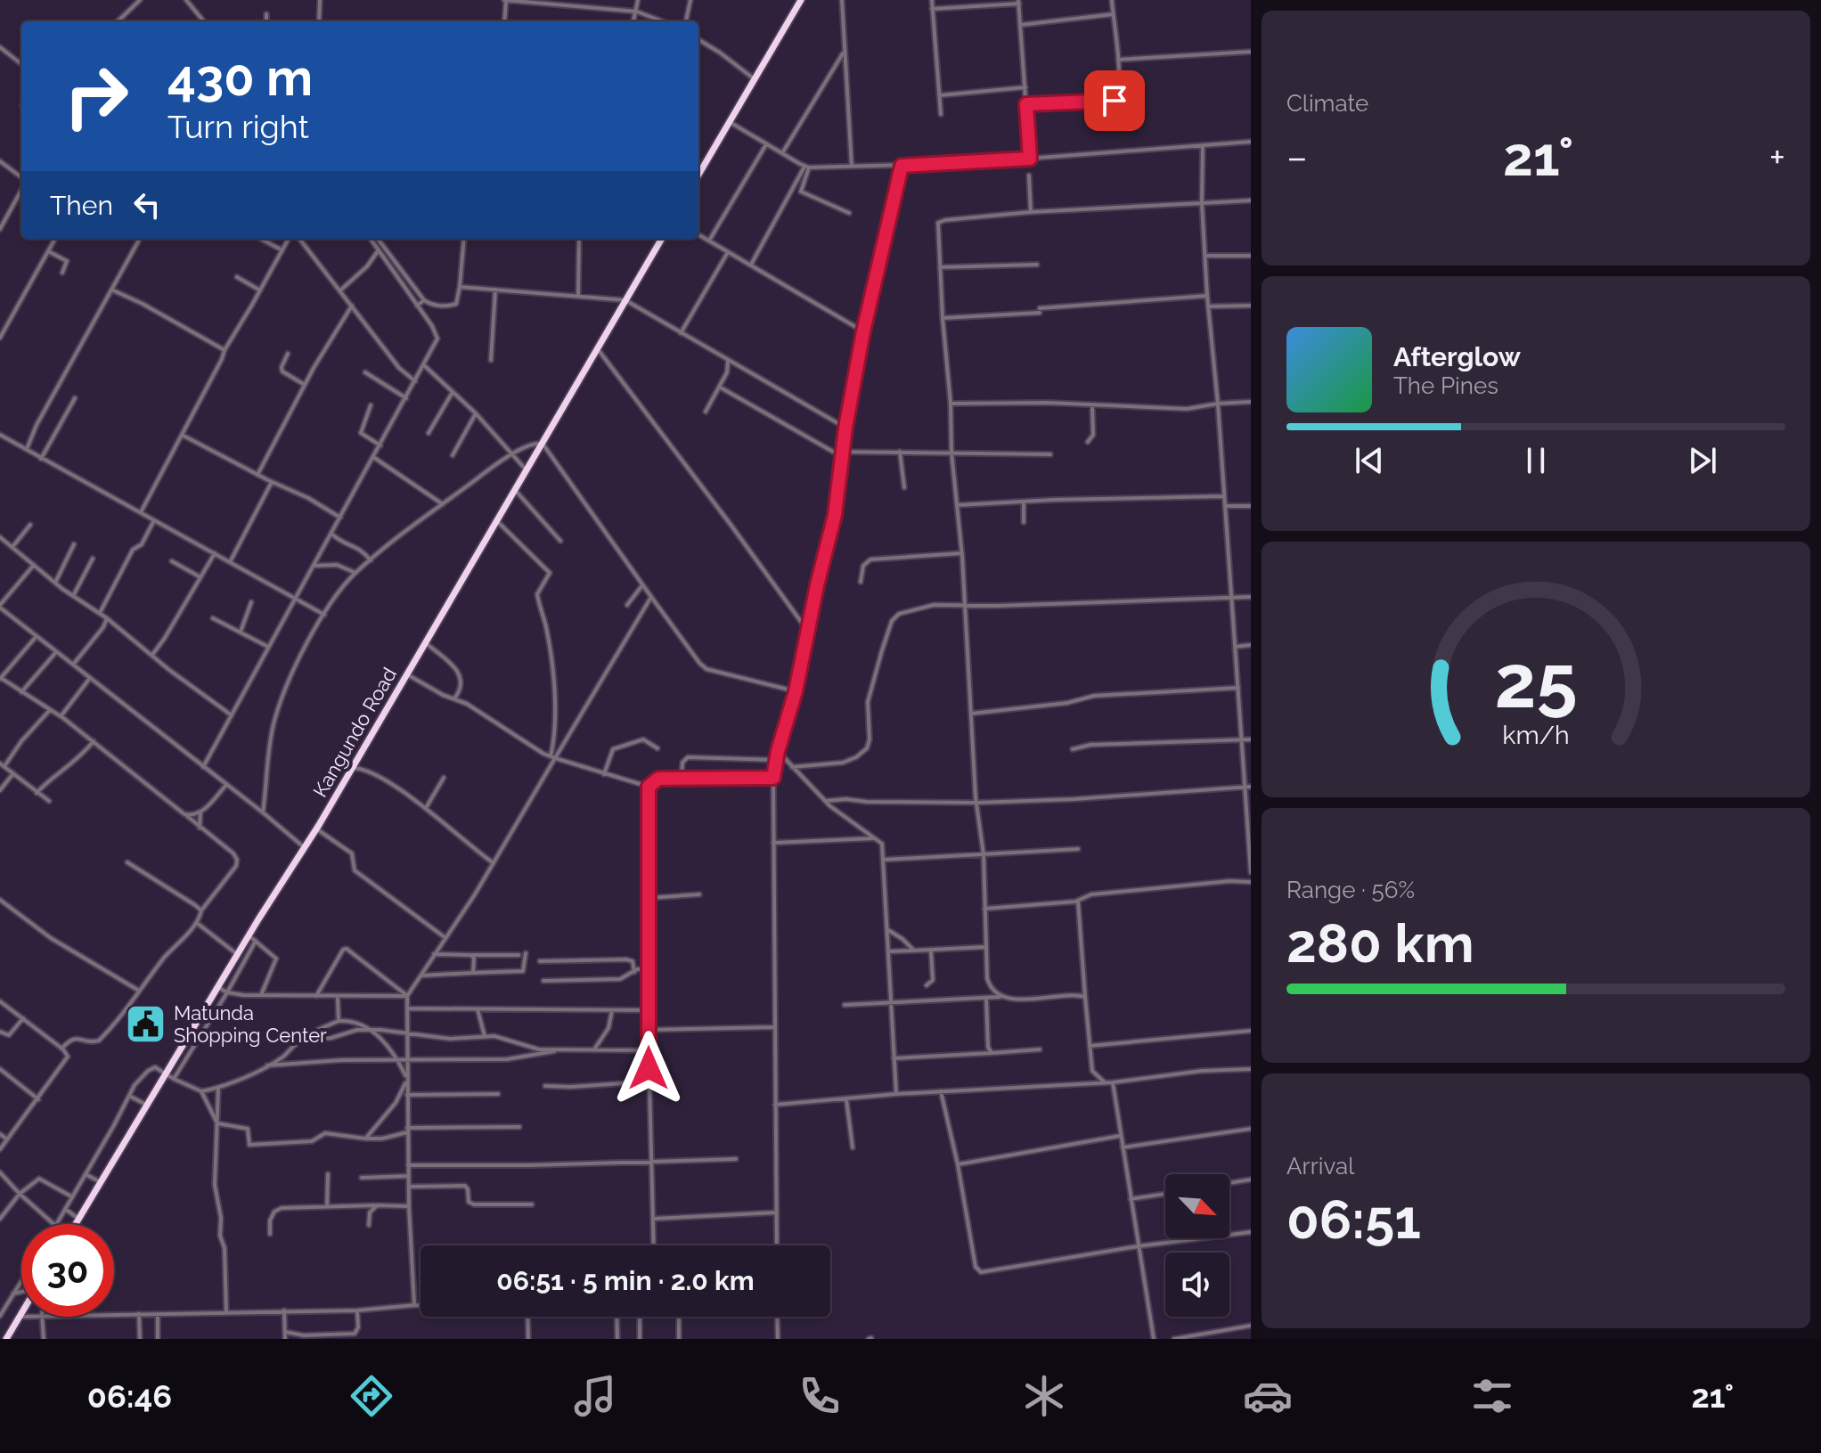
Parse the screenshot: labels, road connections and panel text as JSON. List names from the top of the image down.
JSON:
{
  "streets": {
    "highway": ["Kangundo Road"]
  },
  "places": {
    "public building": ["Matunda Shopping Center"]
  },
  "north": "bottom right",
  "page": {
    "tile": [
      "Climate",
      ["Range · 56%", "280 km"],
      ["Arrival", "06:51"]
    ],
    "turn": ["430 m", "Turn right"],
    "heat": ["−", "21°", "+"],
    "then": "Then",
    "song": ["Afterglow", "The Pines"],
    "limit": "30",
    "trip": "06:51 · 5 min · 2.0 km",
    "tabs": ["06:46", "21°"],
    "gauge": ["25", "km/h"]
  }
}
